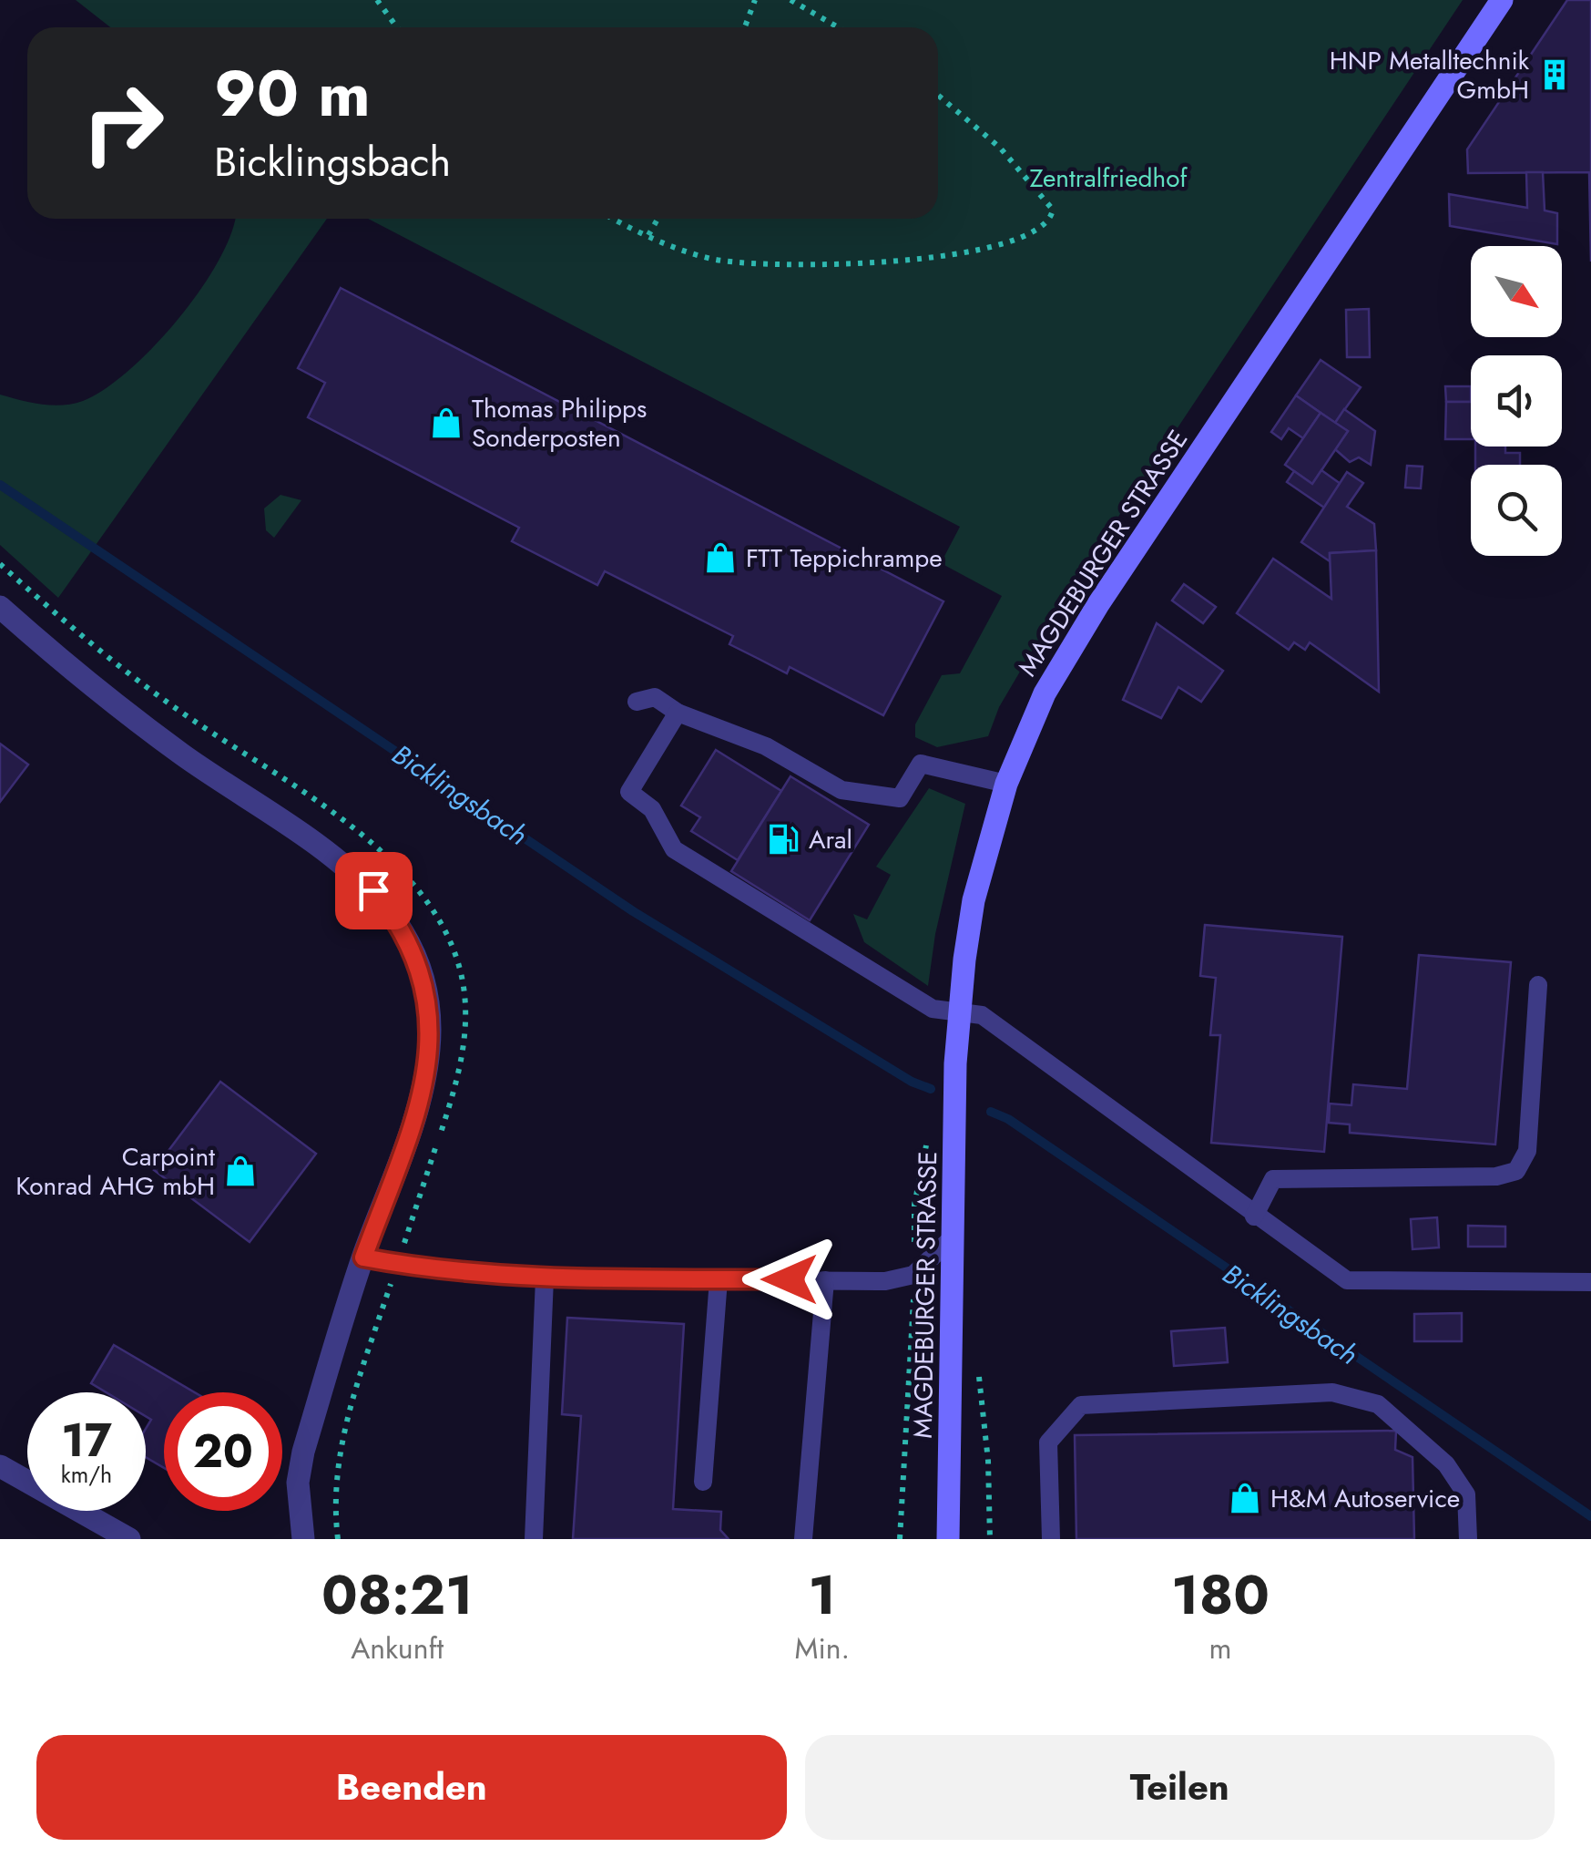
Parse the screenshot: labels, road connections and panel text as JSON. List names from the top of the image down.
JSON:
{
  "streets": {
    "main road": ["MAGDEBURGER STRASSE"]
  },
  "water": ["Bicklingsbach"],
  "parks": ["Zentralfriedhof"],
  "places": {
    "building": ["HNP Metalltechnik GmbH"],
    "shop": [
      "Thomas Philipps Sonderposten",
      "FTT Teppichrampe",
      "Carpoint Konrad AHG mbH",
      "H&M Autoservice"
    ],
    "fuel station": ["Aral"]
  },
  "north": "bottom right",
  "page": {
    "turn": ["90 m", "Bicklingsbach"],
    "speed": "17 km/h",
    "limit": "20",
    "eta": [
      "08:21",
      "Ankunft",
      "1",
      "Min.",
      "180",
      "m"
    ],
    "buttons": ["Beenden", "Teilen"]
  }
}
